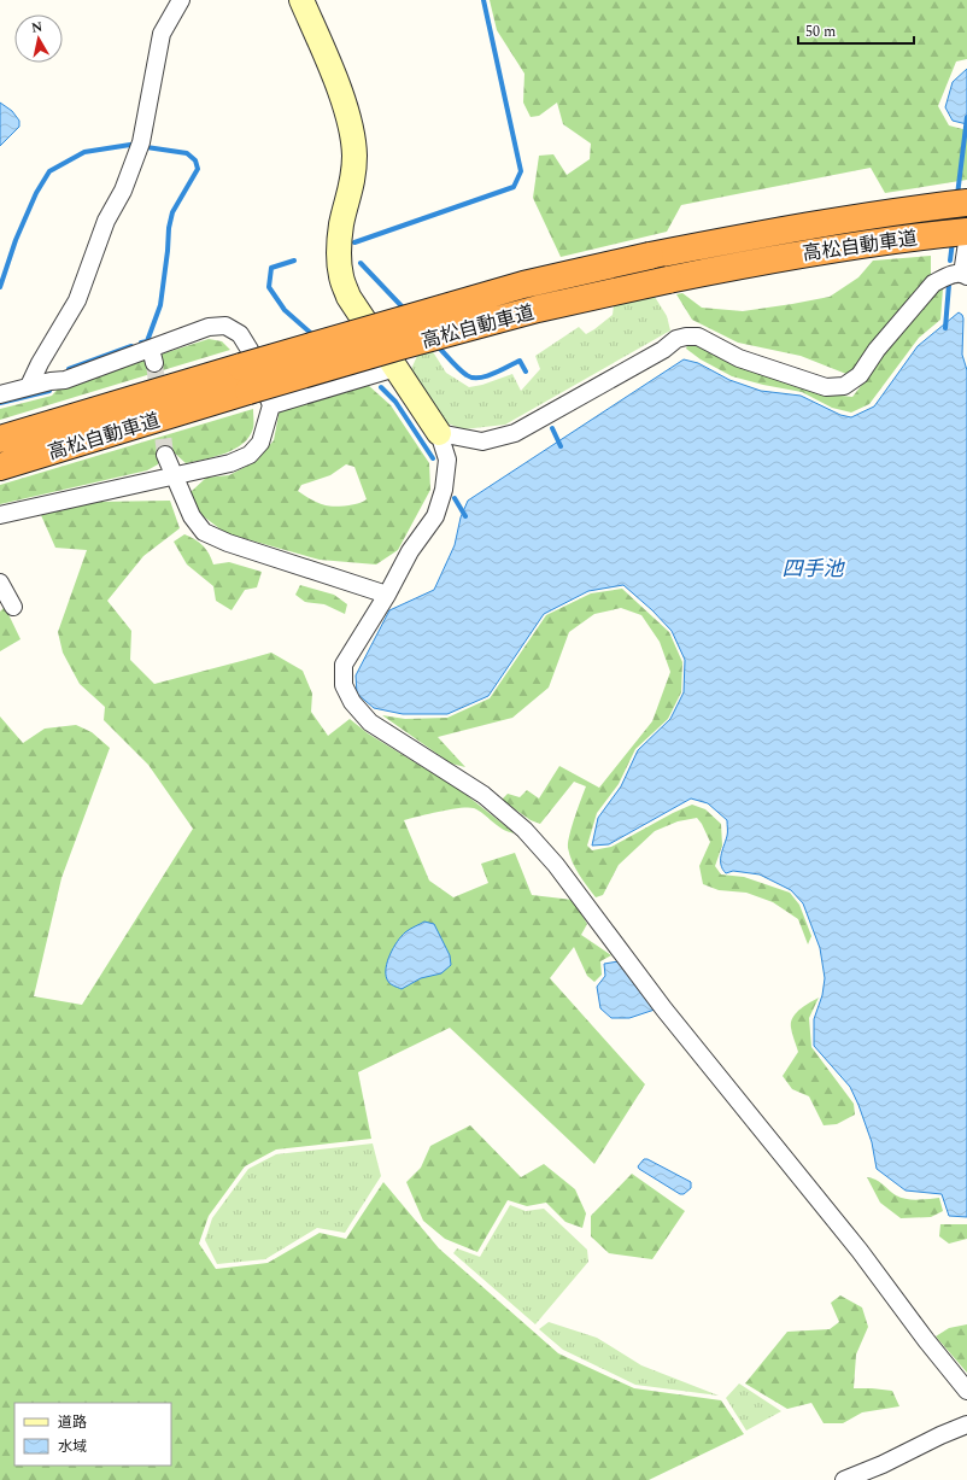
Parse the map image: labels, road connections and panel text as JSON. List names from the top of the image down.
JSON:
{
  "streets": {
    "highway": ["高松自動車道"]
  },
  "water": ["四手池"],
  "legend": ["道路", "水域"],
  "scale_bar": "50 m",
  "north": "top"
}
